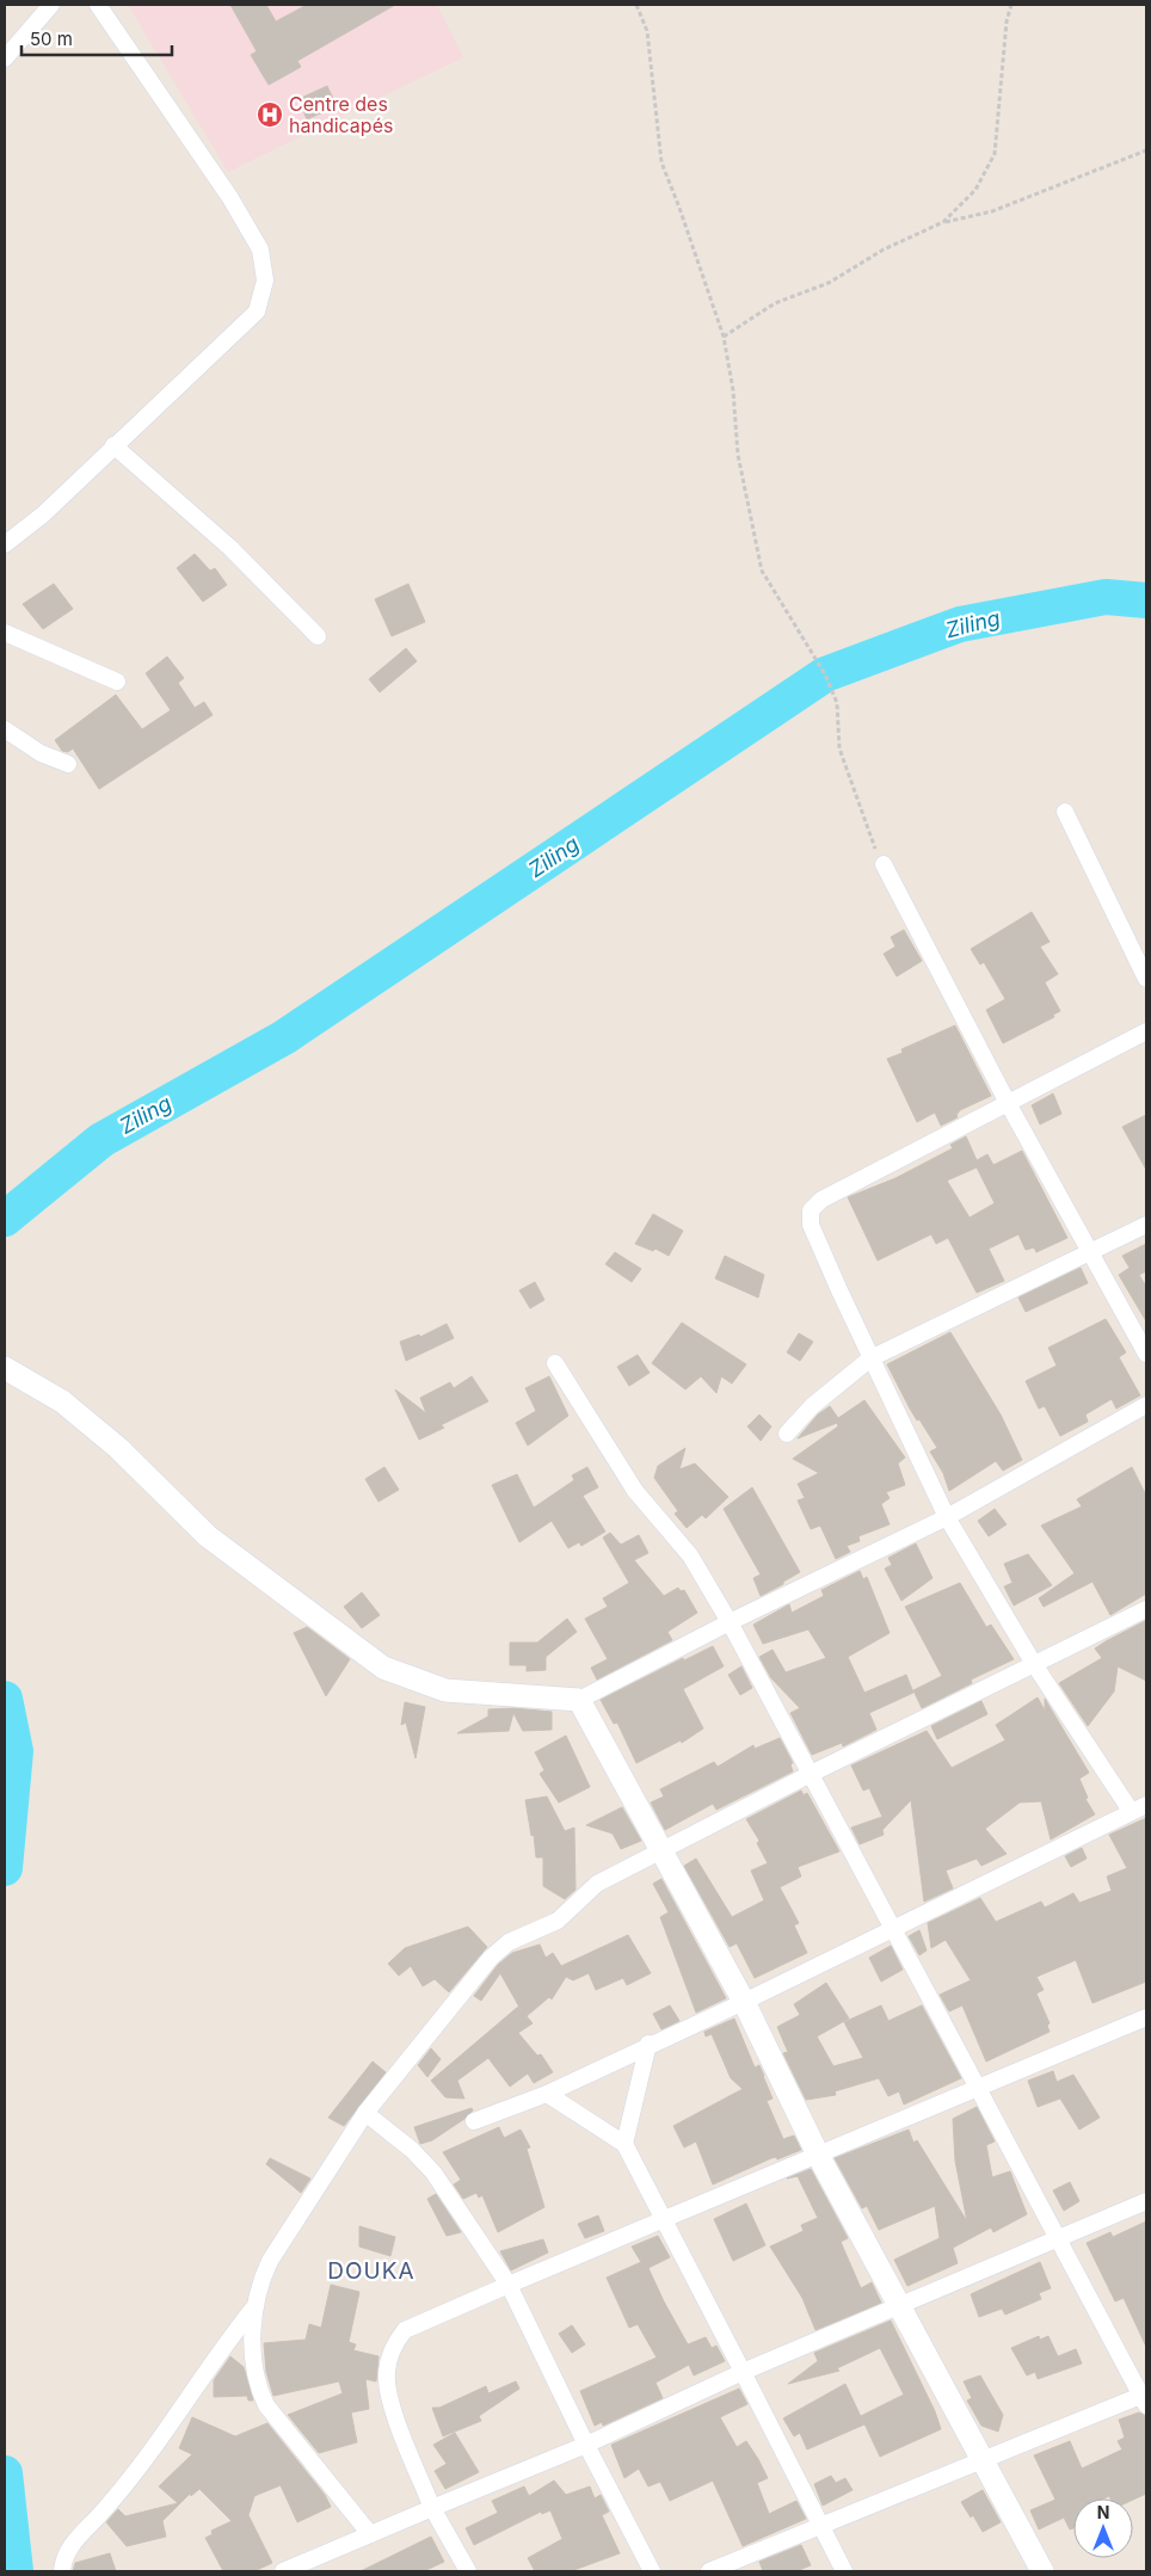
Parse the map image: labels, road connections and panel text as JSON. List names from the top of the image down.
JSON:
{
  "districts": ["DOUKA"],
  "water": ["Ziling"],
  "places": {
    "hospital": ["Centre des handicapés"]
  },
  "scale_bar": "50 m",
  "north": "top"
}
